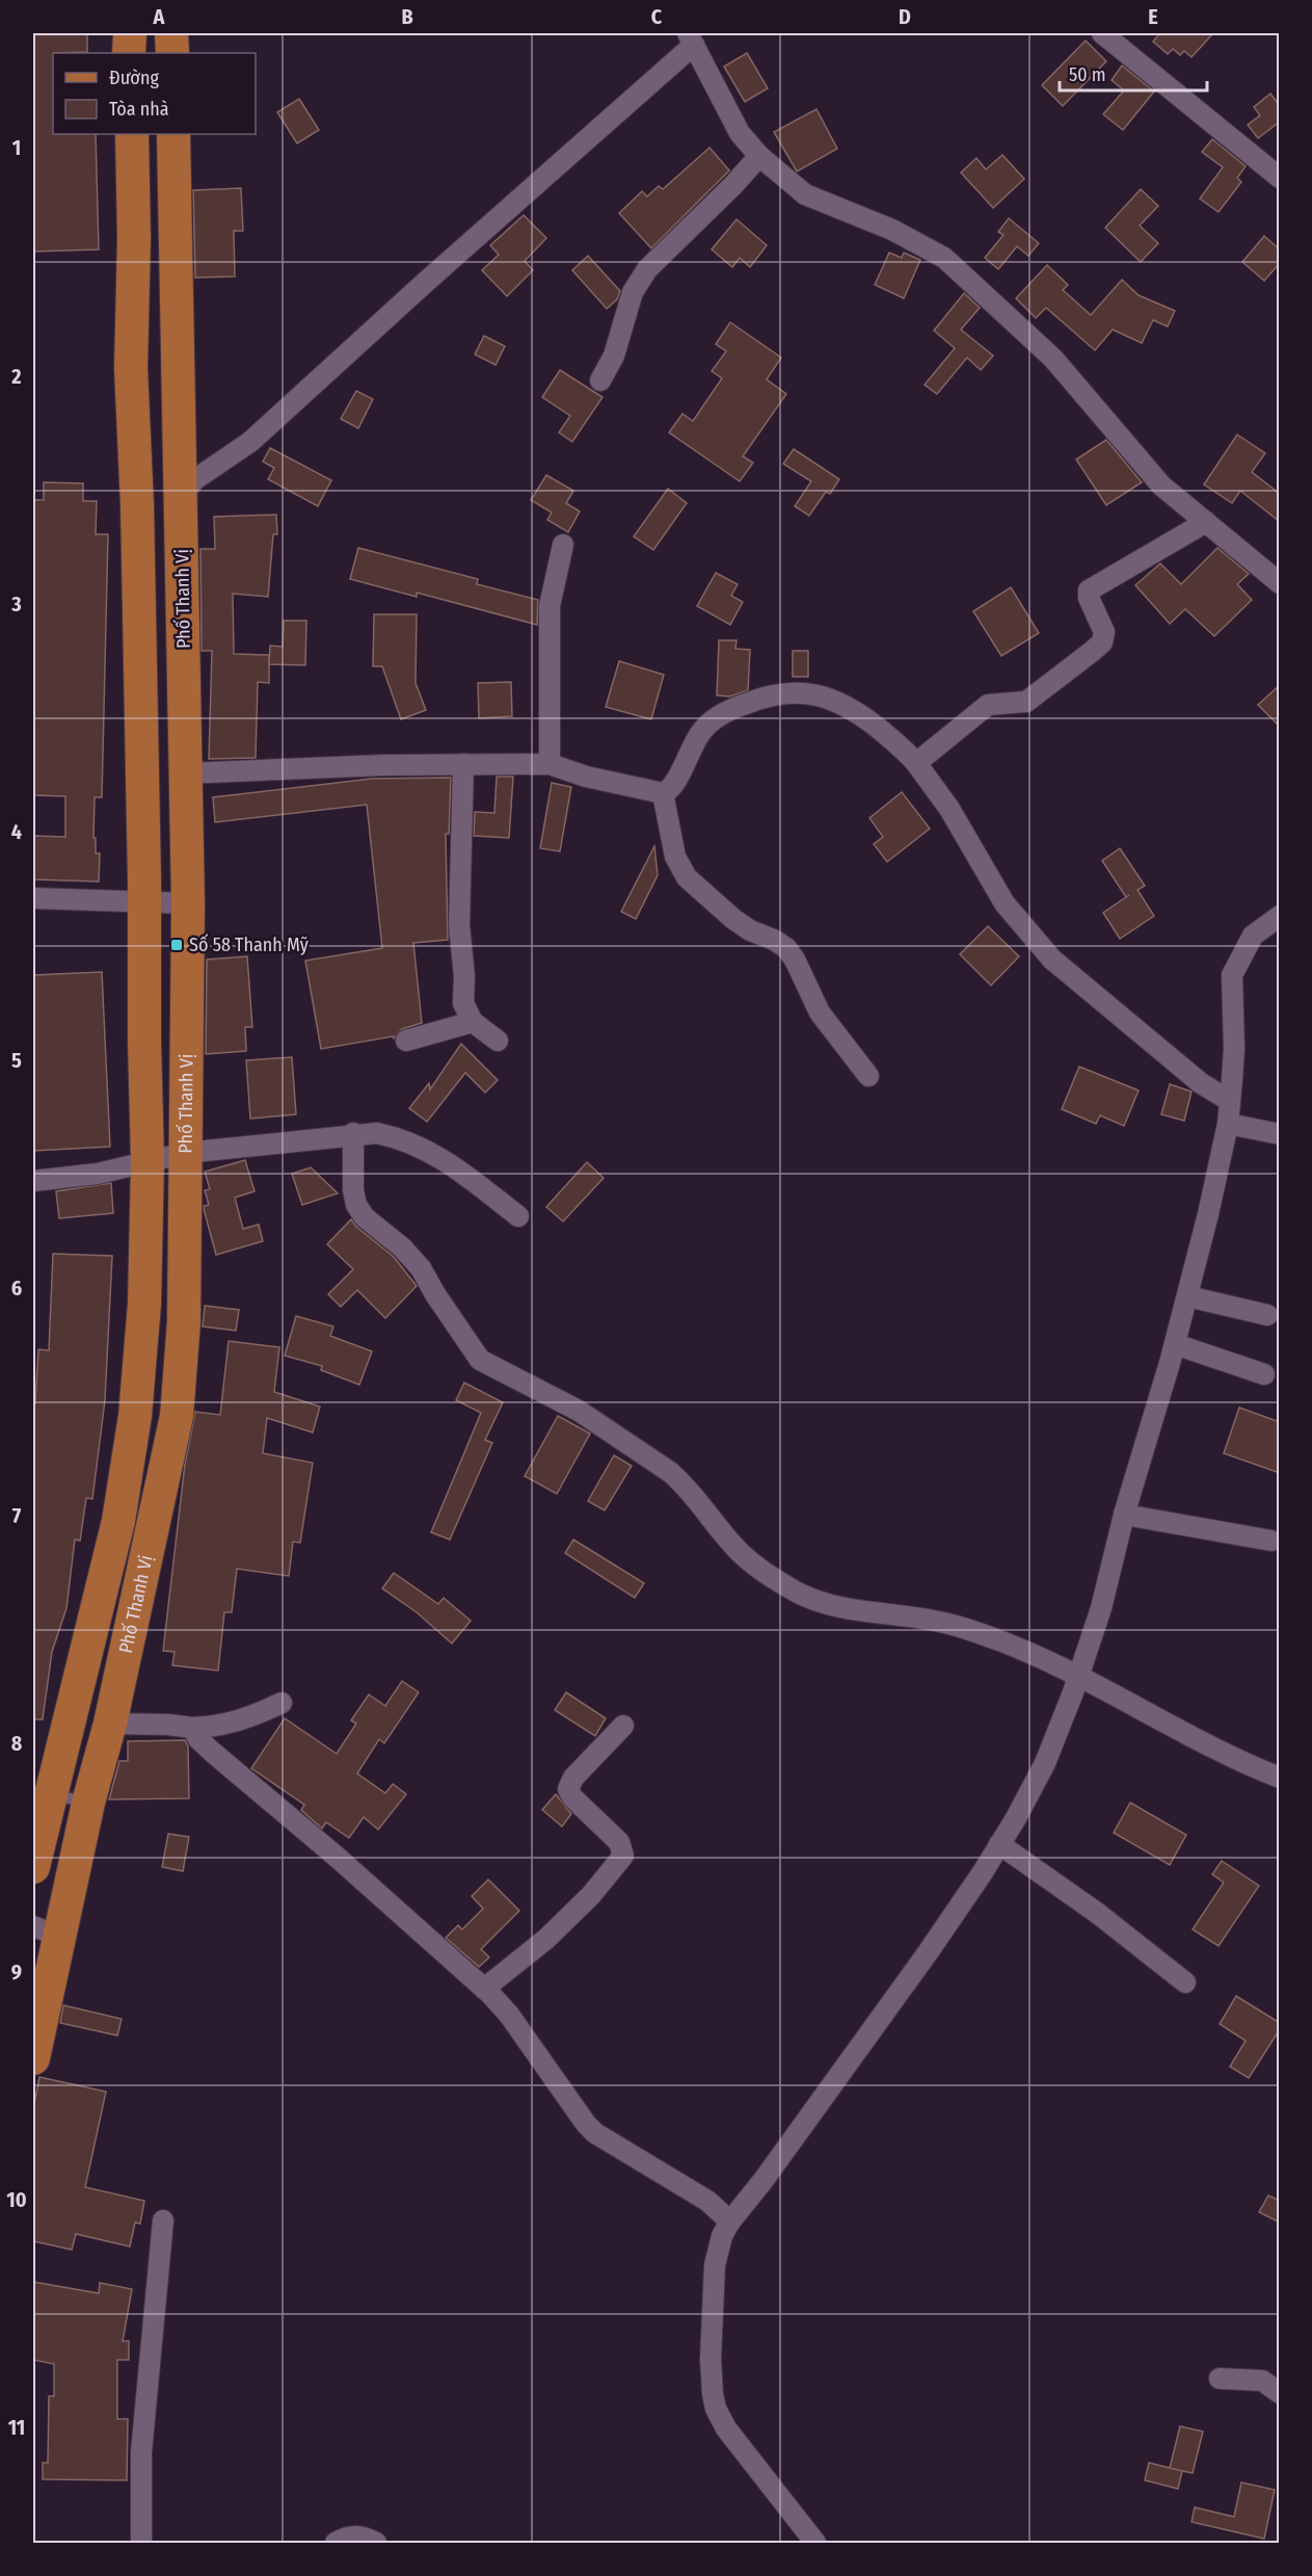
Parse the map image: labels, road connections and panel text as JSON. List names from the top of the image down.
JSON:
{
  "streets": {
    "main road": ["Phố Thanh Vị"]
  },
  "places": {
    "transit": ["Số 58 Thanh Mỹ"]
  },
  "legend": ["Đường", "Tòa nhà"],
  "scale_bar": "50 m",
  "grid": {
    "columns": [
      "A",
      "B",
      "C",
      "D",
      "E"
    ],
    "rows": [
      "1",
      "2",
      "3",
      "4",
      "5",
      "6",
      "7",
      "8",
      "9",
      "10",
      "11"
    ]
  }
}
